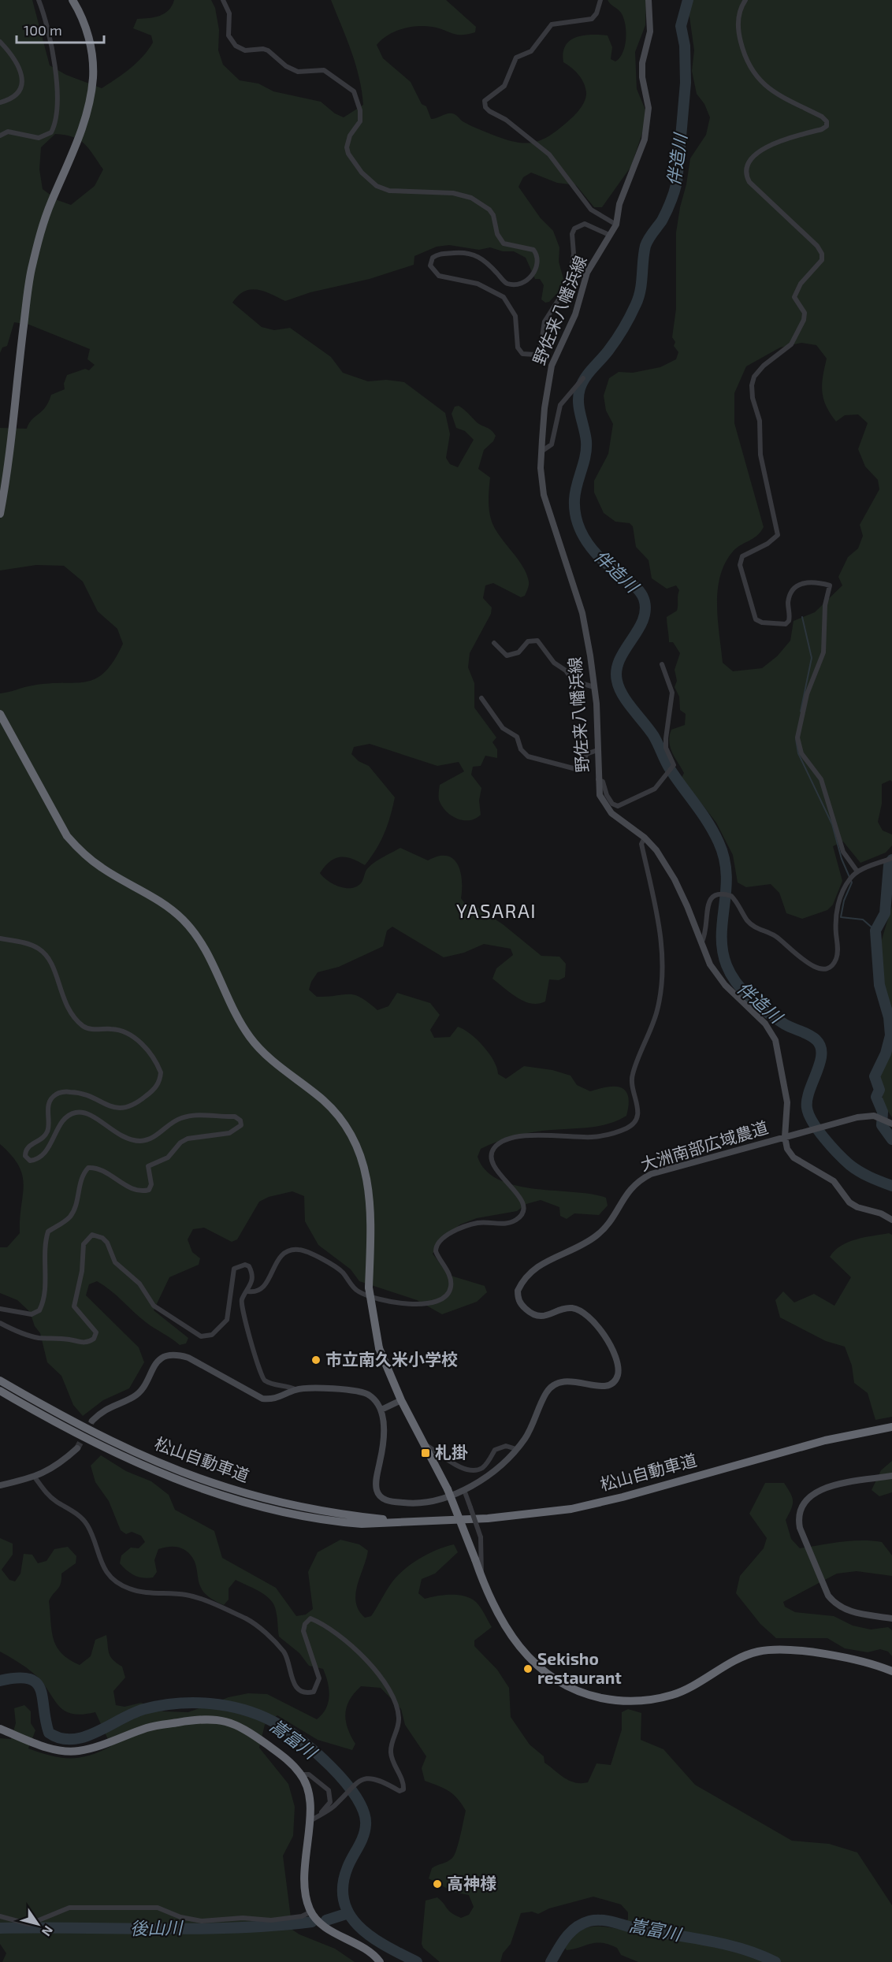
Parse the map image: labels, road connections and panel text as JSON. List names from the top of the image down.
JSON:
{
  "streets": {
    "highway": ["松山自動車道"],
    "main road": ["野佐来八幡浜線", "大洲南部広域農道"]
  },
  "crossings": [
    ["野佐来八幡浜線", "大洲南部広域農道"]
  ],
  "districts": ["YASARAI"],
  "water": ["伴造川", "嵩富川", "後山川"],
  "places": {
    "other": ["市立南久米小学校", "Sekisho restaurant", "高神様"],
    "transit": ["札掛"]
  },
  "scale_bar": "100 m",
  "north": "bottom right"
}
